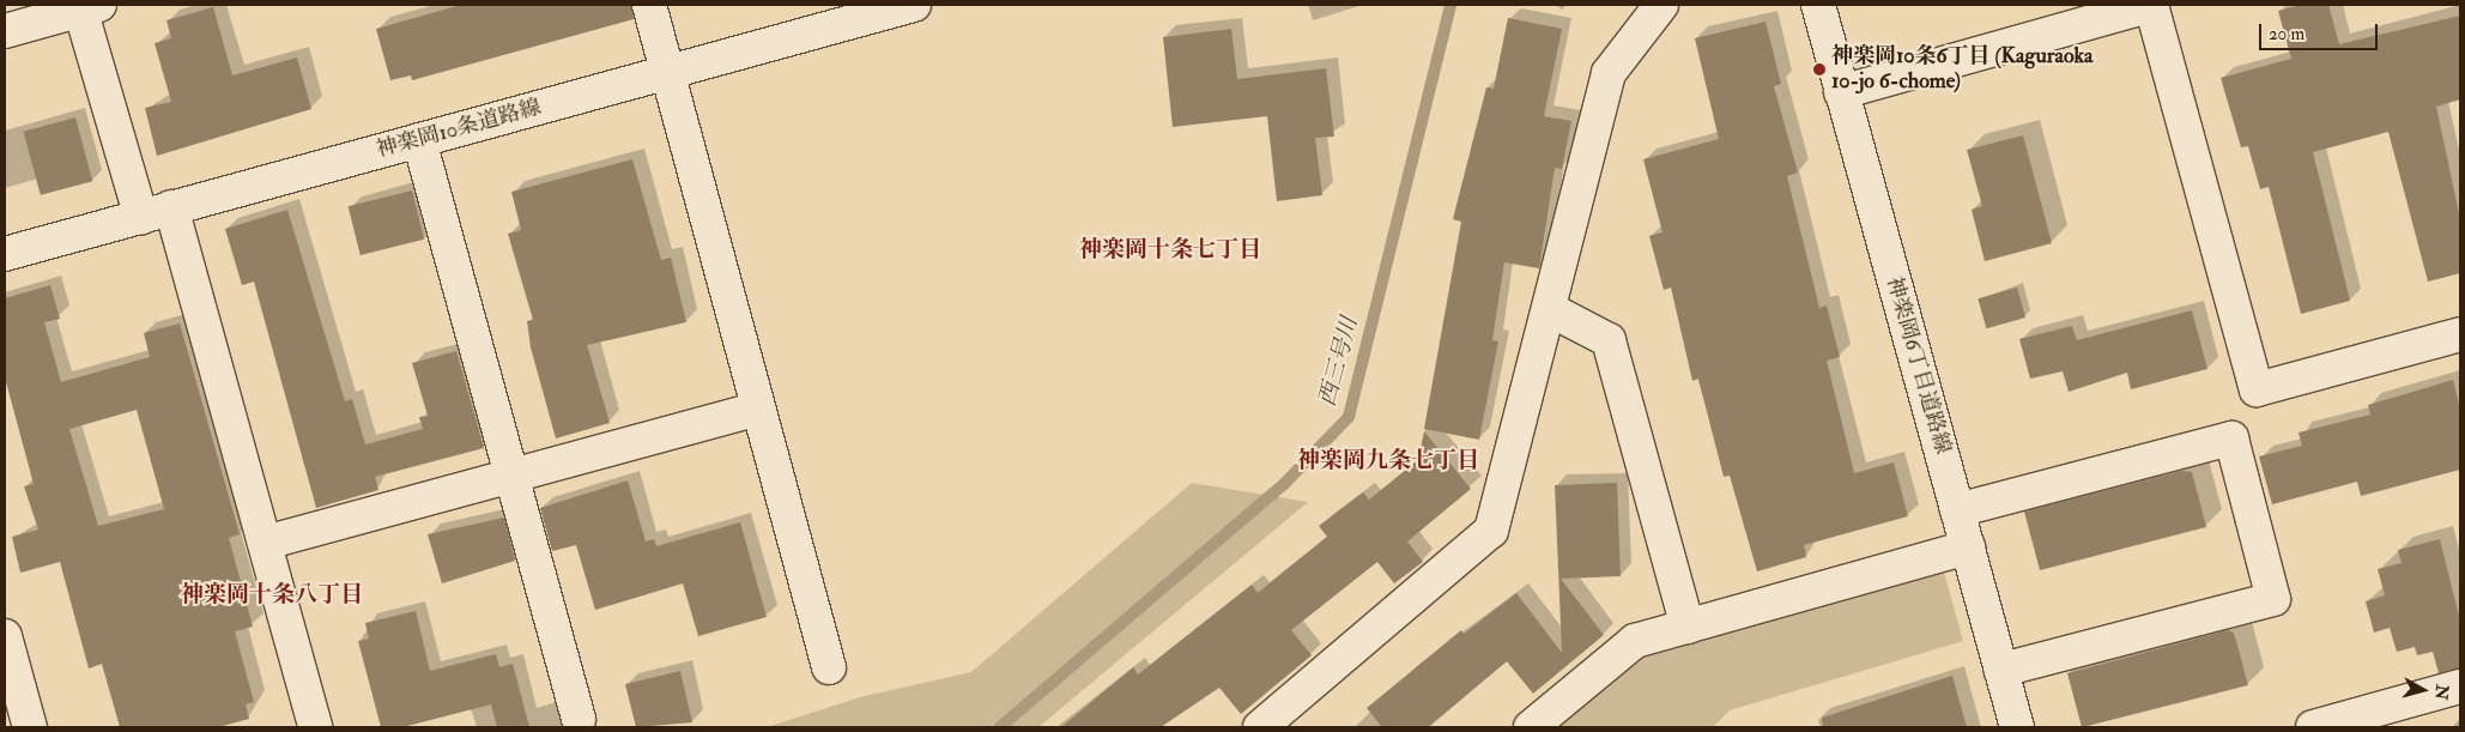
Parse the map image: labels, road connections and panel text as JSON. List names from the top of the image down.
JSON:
{
  "streets": {
    "street": ["神楽岡10条道路線", "神楽岡6丁目道路線"]
  },
  "districts": ["神楽岡十条七丁目", "神楽岡九条七丁目", "神楽岡十条八丁目"],
  "water": ["西三号川"],
  "places": ["神楽岡10条6丁目 (Kaguraoka 10-jo 6-chome)"],
  "scale_bar": "20 m",
  "north": "right"
}
